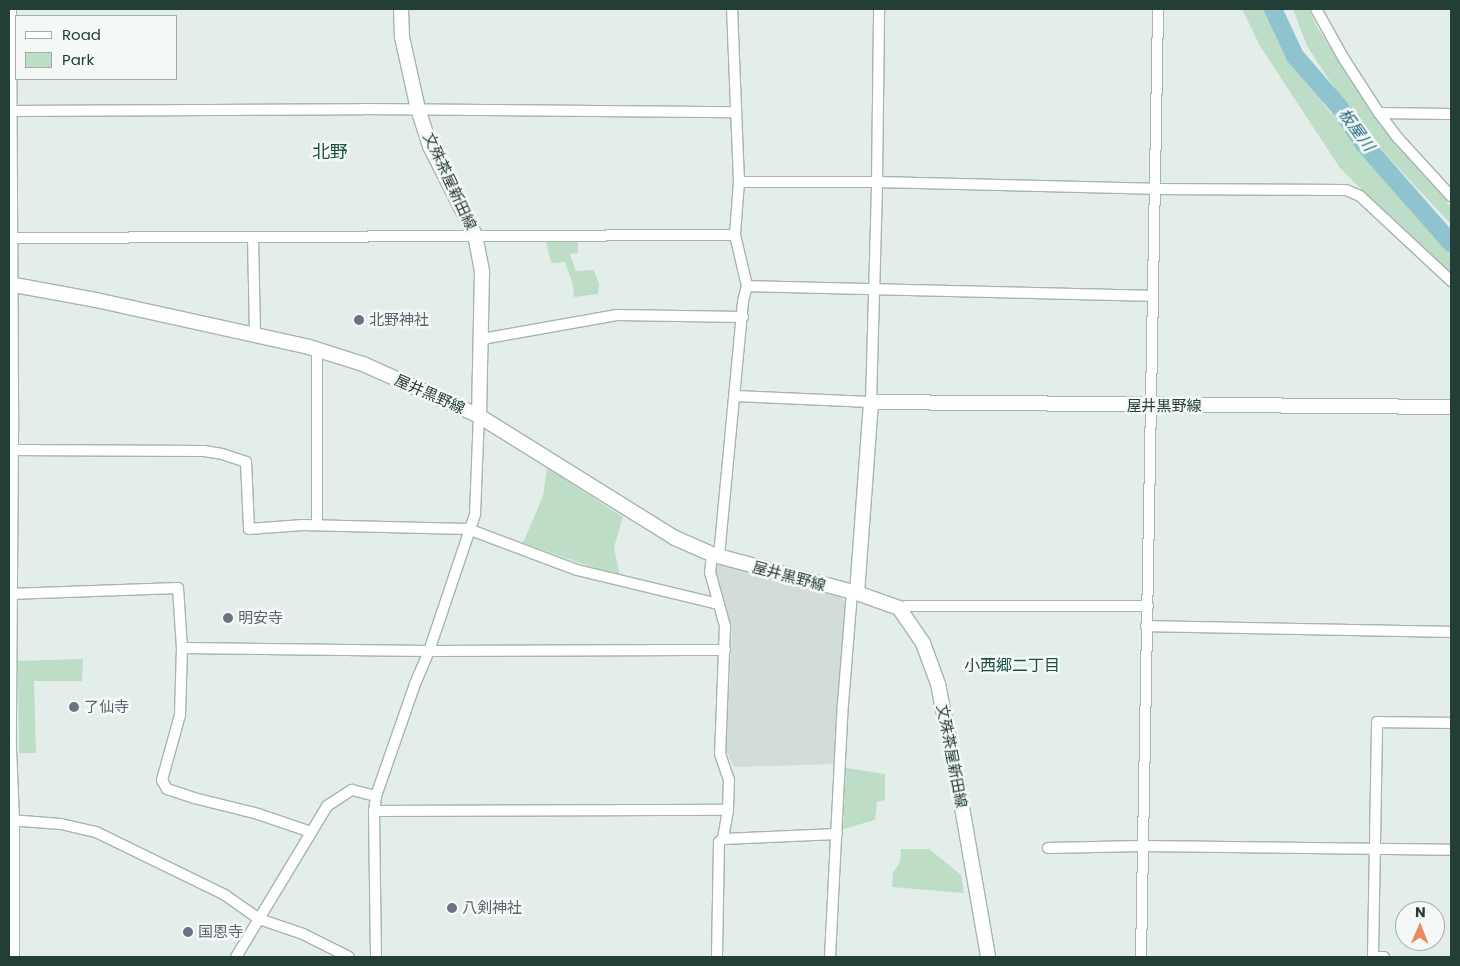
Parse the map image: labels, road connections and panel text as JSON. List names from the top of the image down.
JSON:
{
  "streets": {
    "main road": ["文殊茶屋新田線", "屋井黒野線"]
  },
  "crossings": [
    ["文殊茶屋新田線", "屋井黒野線"]
  ],
  "districts": ["北野", "小西郷二丁目"],
  "water": ["板屋川"],
  "places": [
    "北野神社",
    "明安寺",
    "了仙寺",
    "八剣神社",
    "国恩寺"
  ],
  "legend": ["Road", "Park"],
  "north": "top"
}
